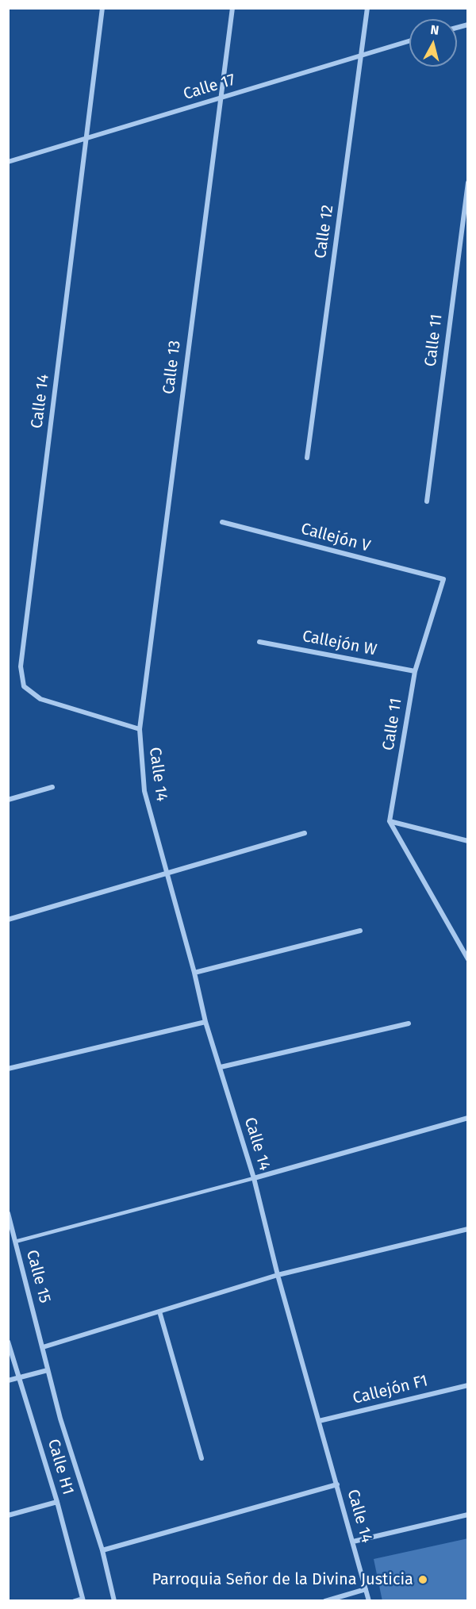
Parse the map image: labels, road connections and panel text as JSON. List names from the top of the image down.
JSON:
{
  "streets": {
    "street": [
      "Calle 17",
      "Calle 12",
      "Calle 11",
      "Calle 13",
      "Calle 14",
      "Callejón V",
      "Callejón W",
      "Calle 15",
      "Callejón F1",
      "Calle H1"
    ]
  },
  "crossings": [
    ["Calle 17", "Calle 12"],
    ["Calle 17", "Calle 13"],
    ["Calle 17", "Calle 14"],
    ["Calle 11", "Callejón V"],
    ["Calle 11", "Callejón W"],
    ["Calle 13", "Calle 14"],
    ["Calle 14", "Callejón F1"],
    ["Calle 15", "Calle H1"]
  ],
  "places": ["Parroquia Señor de la Divina Justicia"],
  "north": "top"
}
